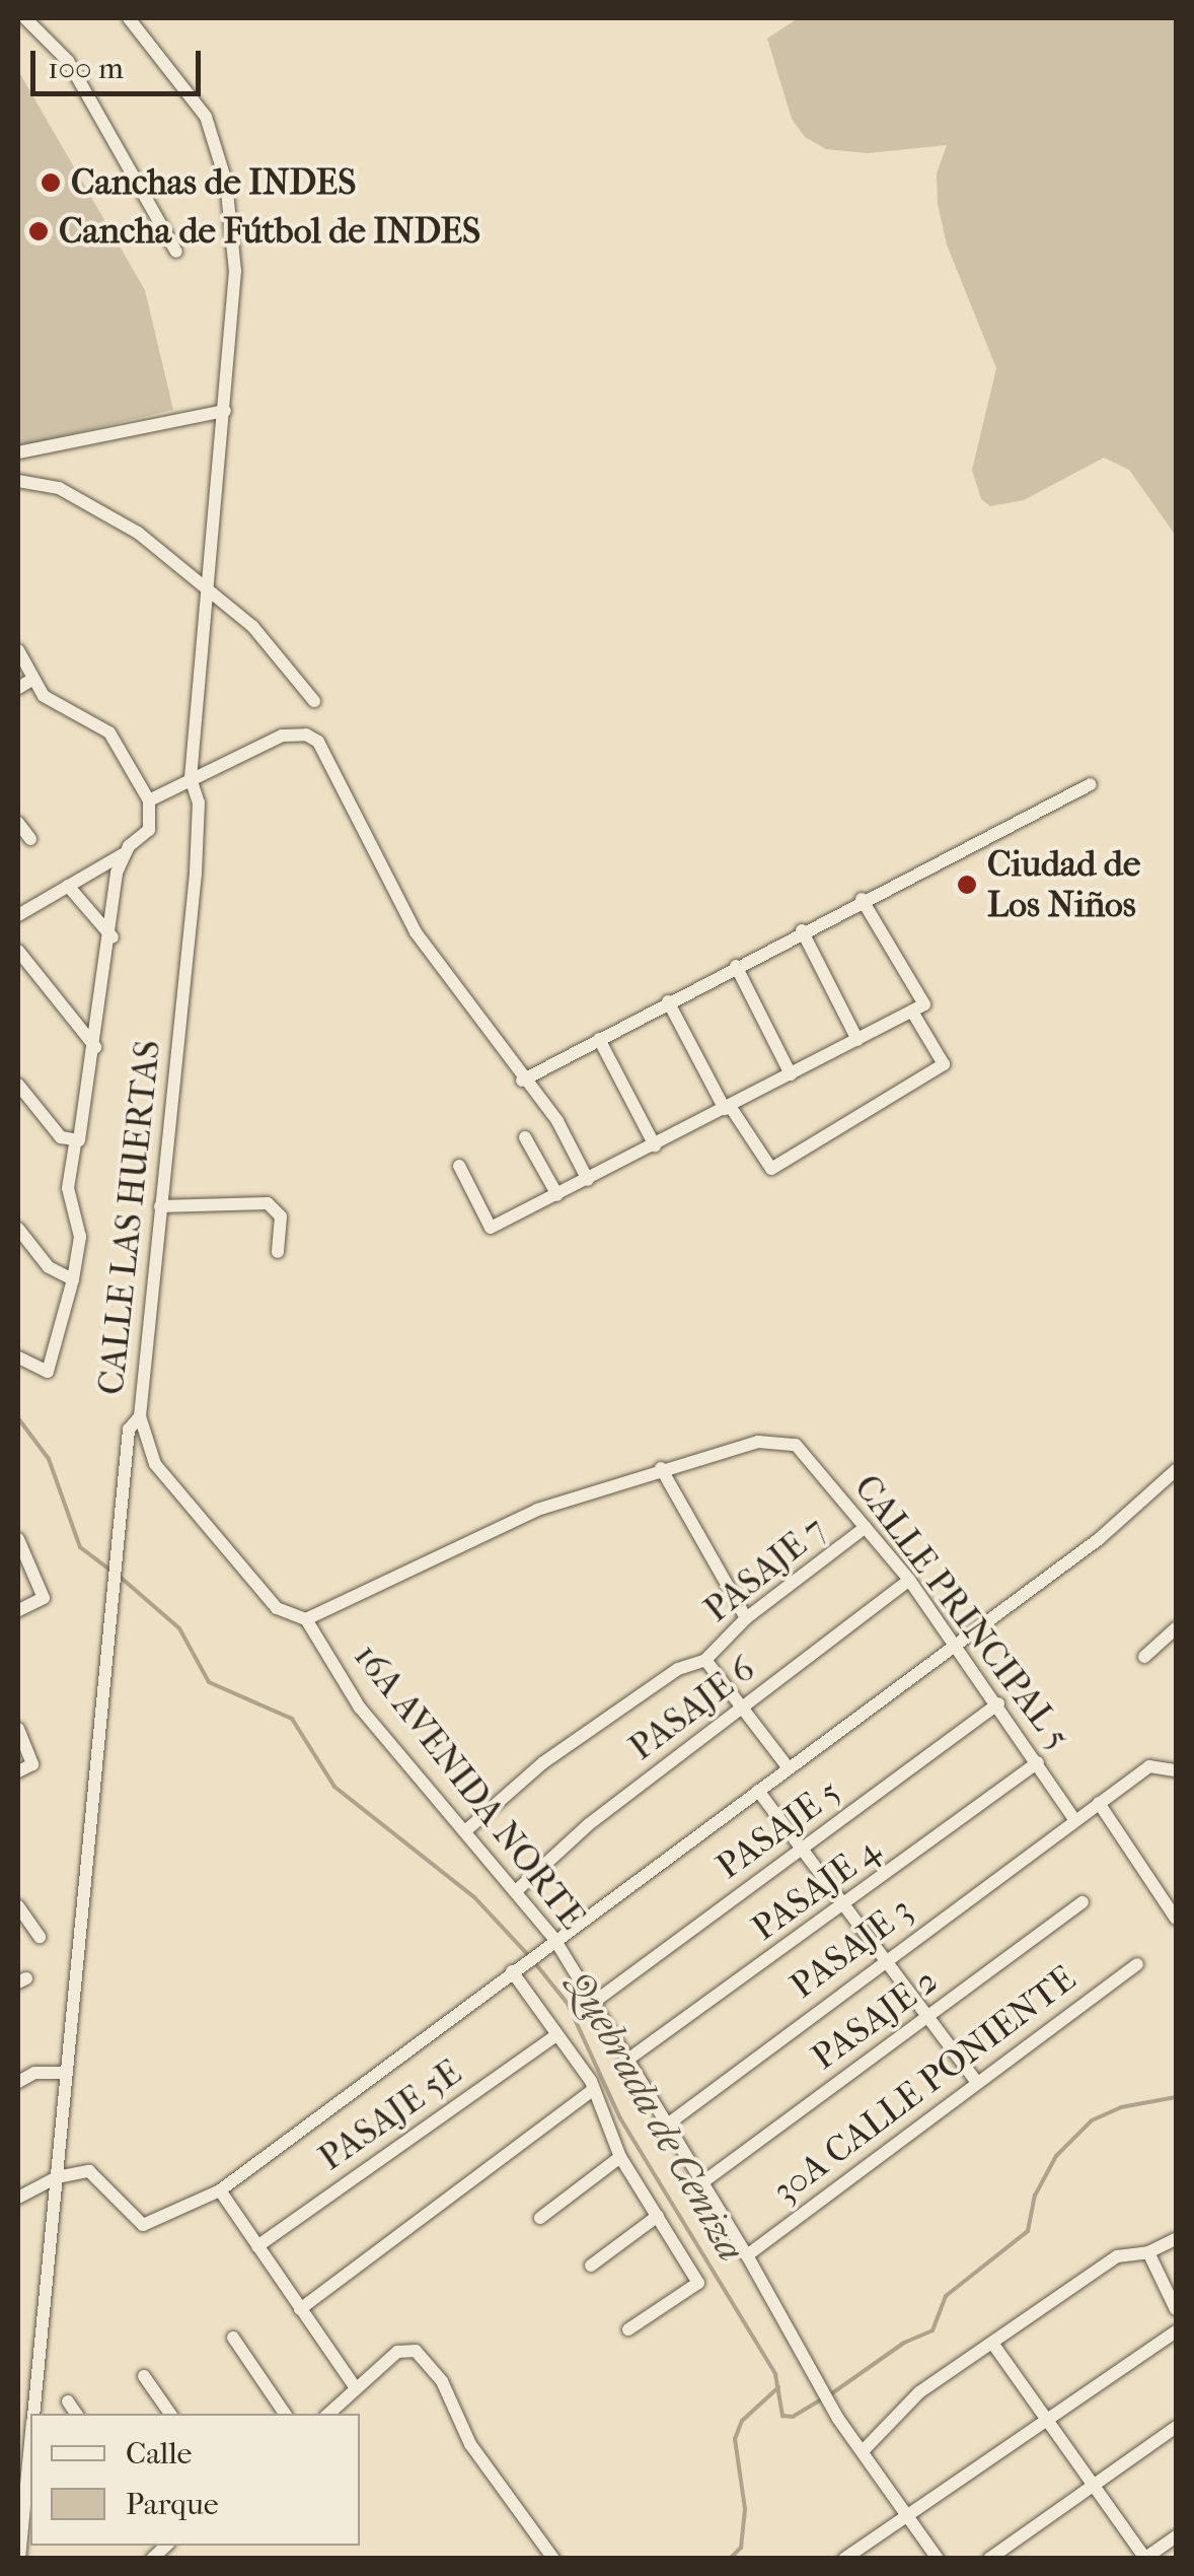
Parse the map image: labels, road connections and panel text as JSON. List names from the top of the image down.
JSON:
{
  "streets": {
    "street": [
      "CALLE LAS HUERTAS",
      "PASAJE 7",
      "CALLE PRINCIPAL 5",
      "PASAJE 6",
      "16A AVENIDA NORTE",
      "PASAJE 5",
      "PASAJE 4",
      "PASAJE 3",
      "PASAJE 2",
      "30A CALLE PONIENTE",
      "PASAJE 5E"
    ]
  },
  "crossings": [
    ["CALLE LAS HUERTAS", "16A AVENIDA NORTE"],
    ["PASAJE 7", "CALLE PRINCIPAL 5"],
    ["PASAJE 7", "16A AVENIDA NORTE"],
    ["CALLE PRINCIPAL 5", "PASAJE 6"],
    ["CALLE PRINCIPAL 5", "PASAJE 5"],
    ["CALLE PRINCIPAL 5", "PASAJE 4"],
    ["CALLE PRINCIPAL 5", "PASAJE 3"],
    ["PASAJE 6", "16A AVENIDA NORTE"],
    ["16A AVENIDA NORTE", "PASAJE 5"],
    ["16A AVENIDA NORTE", "PASAJE 4"],
    ["16A AVENIDA NORTE", "PASAJE 3"],
    ["16A AVENIDA NORTE", "PASAJE 2"],
    ["16A AVENIDA NORTE", "30A CALLE PONIENTE"]
  ],
  "water": ["Quebrada de Ceniza"],
  "places": ["Canchas de INDES", "Cancha de Fútbol de INDES", "Ciudad de Los Niños"],
  "legend": ["Calle", "Parque"],
  "scale_bar": "100 m"
}
